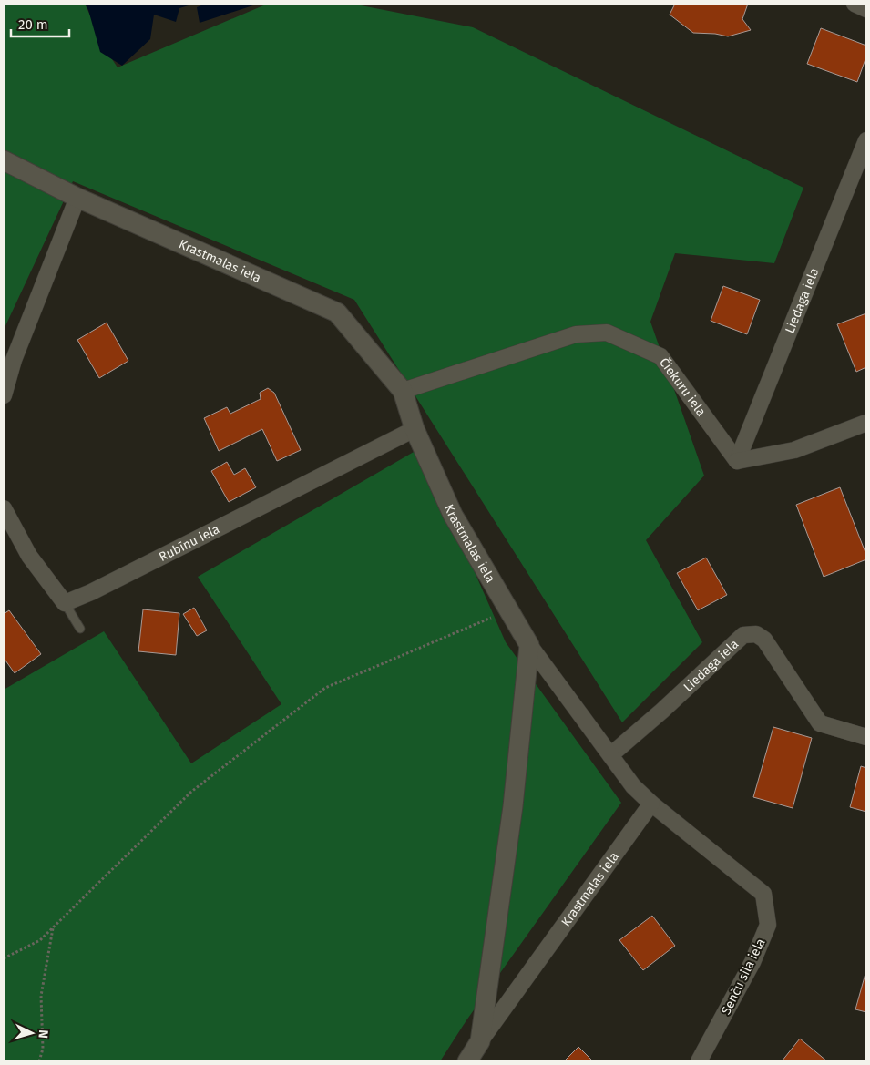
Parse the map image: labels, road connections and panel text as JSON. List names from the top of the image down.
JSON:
{
  "streets": {
    "street": [
      "Krastmalas iela",
      "Liedaga iela",
      "Čiekuru iela",
      "Rubīnu iela",
      "Senču sila iela"
    ]
  },
  "crossings": [
    ["Krastmalas iela", "Liedaga iela"],
    ["Krastmalas iela", "Čiekuru iela"],
    ["Krastmalas iela", "Rubīnu iela"],
    ["Krastmalas iela", "Senču sila iela"],
    ["Liedaga iela", "Čiekuru iela"]
  ],
  "scale_bar": "20 m",
  "north": "right"
}
